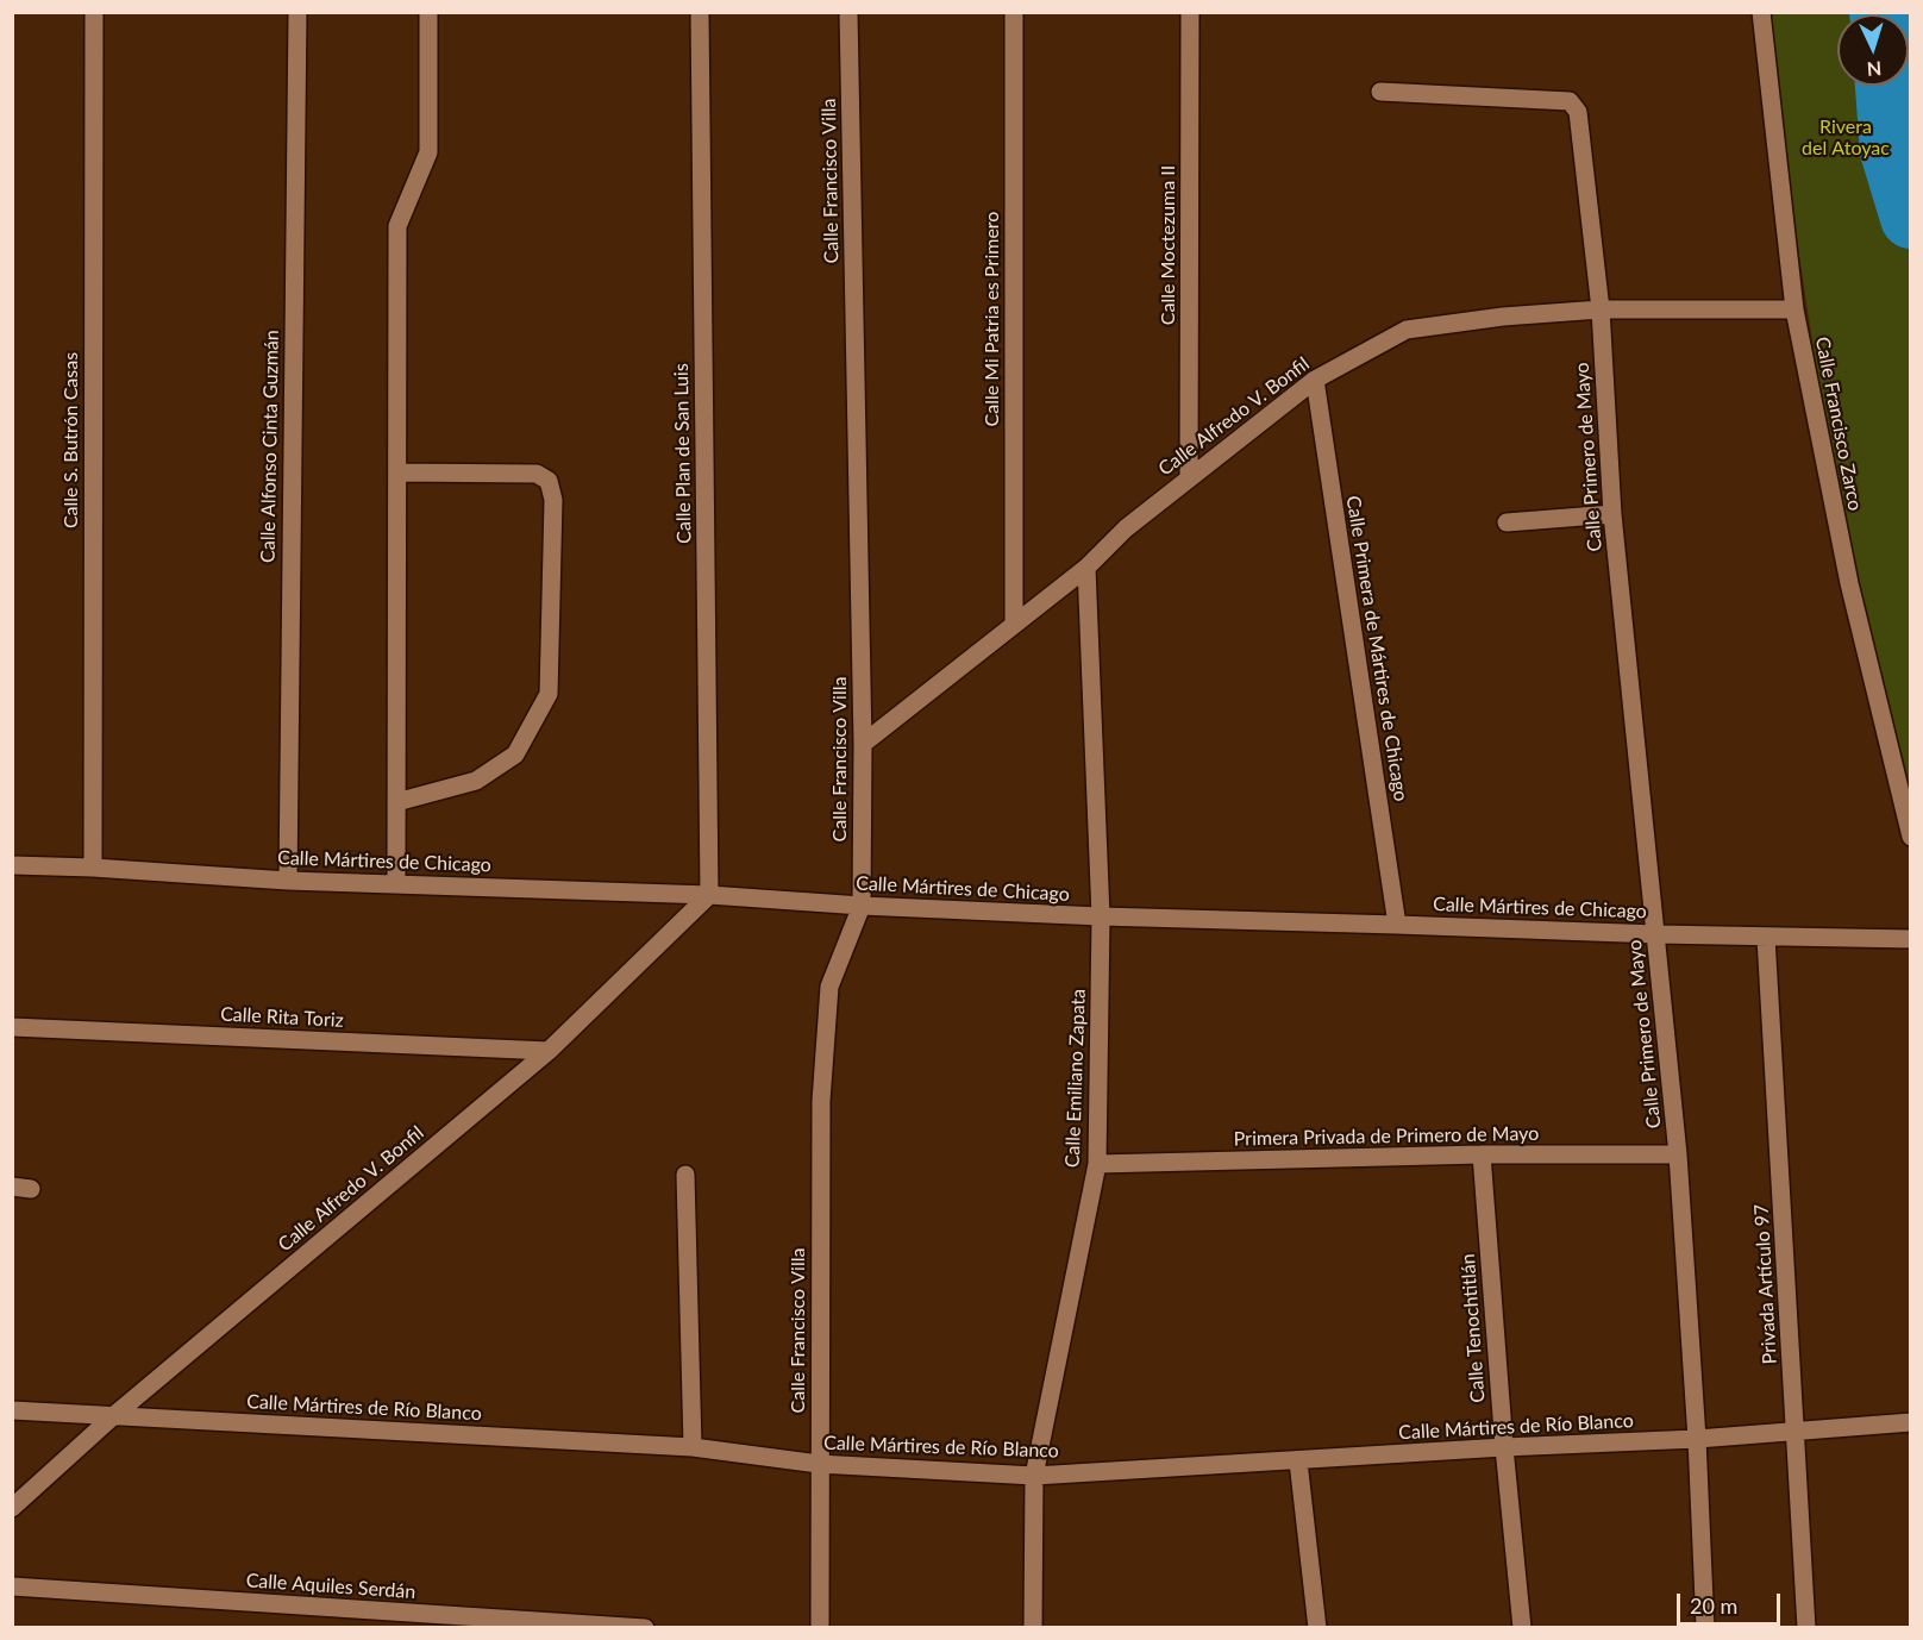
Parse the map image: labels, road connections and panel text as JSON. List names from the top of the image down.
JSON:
{
  "streets": {
    "street": [
      "Calle Francisco Villa",
      "Calle Moctezuma II",
      "Calle Mi Patria es Primero",
      "Calle Alfredo V. Bonfil",
      "Calle Francisco Zarco",
      "Calle S. Butrón Casas",
      "Calle Alfonso Cinta Guzmán",
      "Calle Plan de San Luis",
      "Calle Primero de Mayo",
      "Calle Primera de Mártires de Chicago",
      "Calle Mártires de Chicago",
      "Calle Rita Toriz",
      "Calle Emiliano Zapata",
      "Primera Privada de Primero de Mayo",
      "Privada Artículo 97",
      "Calle Tenochtitlán",
      "Calle Mártires de Río Blanco",
      "Calle Aquiles Serdán"
    ]
  },
  "crossings": [
    ["Calle Francisco Villa", "Calle Alfredo V. Bonfil"],
    ["Calle Francisco Villa", "Calle Mártires de Chicago"],
    ["Calle Francisco Villa", "Calle Mártires de Río Blanco"],
    ["Calle Moctezuma II", "Calle Alfredo V. Bonfil"],
    ["Calle Mi Patria es Primero", "Calle Alfredo V. Bonfil"],
    ["Calle Alfredo V. Bonfil", "Calle Francisco Zarco"],
    ["Calle Alfredo V. Bonfil", "Calle Plan de San Luis"],
    ["Calle Alfredo V. Bonfil", "Calle Primero de Mayo"],
    ["Calle Alfredo V. Bonfil", "Calle Primera de Mártires de Chicago"],
    ["Calle Alfredo V. Bonfil", "Calle Mártires de Chicago"],
    ["Calle Alfredo V. Bonfil", "Calle Rita Toriz"],
    ["Calle Alfredo V. Bonfil", "Calle Emiliano Zapata"],
    ["Calle Alfredo V. Bonfil", "Calle Mártires de Río Blanco"],
    ["Calle S. Butrón Casas", "Calle Mártires de Chicago"],
    ["Calle Alfonso Cinta Guzmán", "Calle Mártires de Chicago"],
    ["Calle Plan de San Luis", "Calle Mártires de Chicago"],
    ["Calle Primero de Mayo", "Calle Mártires de Chicago"],
    ["Calle Primero de Mayo", "Primera Privada de Primero de Mayo"],
    ["Calle Primero de Mayo", "Calle Mártires de Río Blanco"],
    ["Calle Primera de Mártires de Chicago", "Calle Mártires de Chicago"],
    ["Calle Mártires de Chicago", "Calle Emiliano Zapata"],
    ["Calle Mártires de Chicago", "Privada Artículo 97"],
    ["Calle Emiliano Zapata", "Primera Privada de Primero de Mayo"],
    ["Calle Emiliano Zapata", "Calle Mártires de Río Blanco"],
    ["Primera Privada de Primero de Mayo", "Calle Tenochtitlán"],
    ["Privada Artículo 97", "Calle Mártires de Río Blanco"],
    ["Calle Tenochtitlán", "Calle Mártires de Río Blanco"]
  ],
  "parks": ["Rivera del Atoyac"],
  "scale_bar": "20 m",
  "north": "bottom"
}
